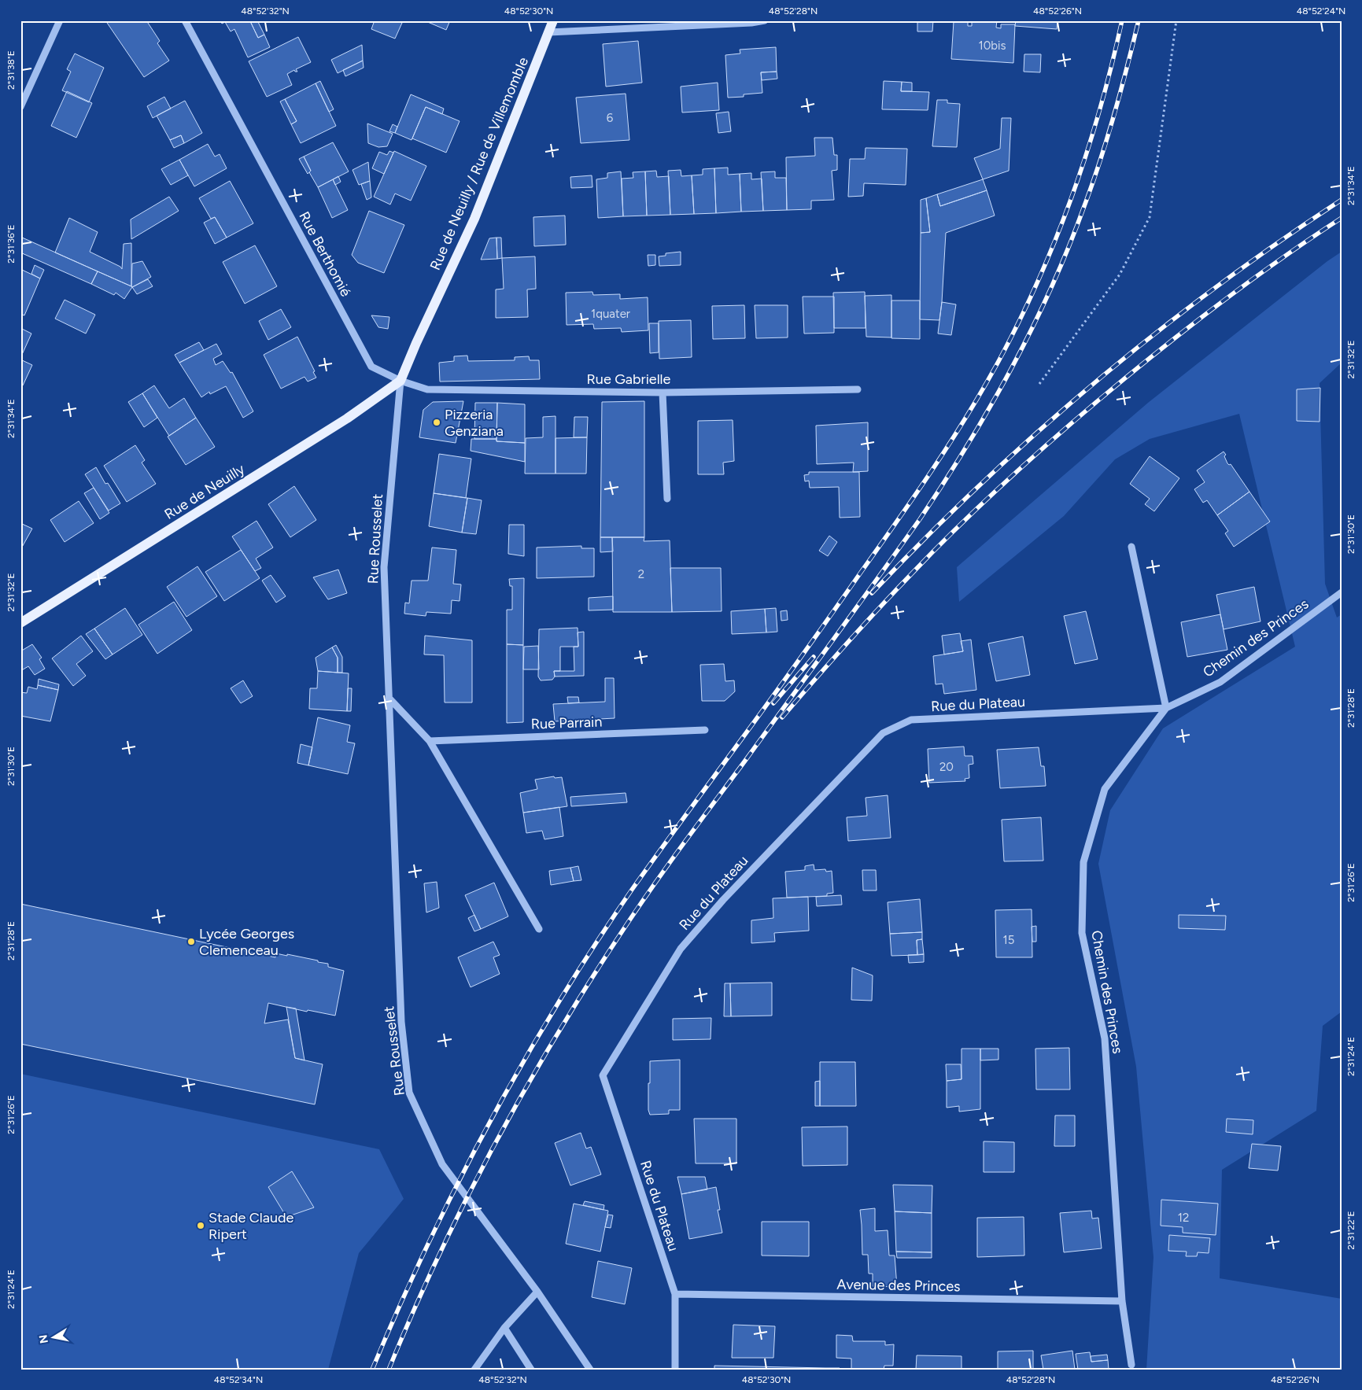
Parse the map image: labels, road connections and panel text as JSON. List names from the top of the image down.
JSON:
{
  "streets": {
    "main road": ["Rue de Neuilly / Rue de Villemomble", "Rue de Neuilly"],
    "street": [
      "Rue Berthomié",
      "Rue Gabrielle",
      "Rue Rousselet",
      "Chemin des Princes",
      "Rue du Plateau",
      "Rue Parrain",
      "Avenue des Princes"
    ]
  },
  "crossings": [
    ["Rue de Neuilly / Rue de Villemomble", "Rue Berthomié"],
    ["Rue de Neuilly / Rue de Villemomble", "Rue Gabrielle"],
    ["Rue de Neuilly / Rue de Villemomble", "Rue de Neuilly"],
    ["Rue de Neuilly / Rue de Villemomble", "Rue Rousselet"],
    ["Rue Berthomié", "Rue Gabrielle"],
    ["Rue Berthomié", "Rue de Neuilly"],
    ["Rue Berthomié", "Rue Rousselet"],
    ["Rue Gabrielle", "Rue de Neuilly"],
    ["Rue Gabrielle", "Rue Rousselet"],
    ["Rue de Neuilly", "Rue Rousselet"],
    ["Chemin des Princes", "Rue du Plateau"],
    ["Chemin des Princes", "Avenue des Princes"],
    ["Rue du Plateau", "Avenue des Princes"]
  ],
  "places": ["Pizzeria Genziana", "Lycée Georges Clemenceau", "Stade Claude Ripert"],
  "house_numbers": [
    "10bis",
    "6",
    "1quater",
    "2",
    "20",
    "15",
    "12"
  ],
  "north": "left",
  "coordinates": [
    "48°52'32\"N",
    "48°52'30\"N",
    "48°52'28\"N",
    "48°52'26\"N",
    "48°52'24\"N",
    "2°31'38\"E",
    "2°31'34\"E",
    "2°31'36\"E",
    "2°31'32\"E",
    "2°31'30\"E",
    "2°31'28\"E",
    "2°31'26\"E",
    "2°31'24\"E",
    "2°31'22\"E",
    "48°52'34\"N"
  ]
}
